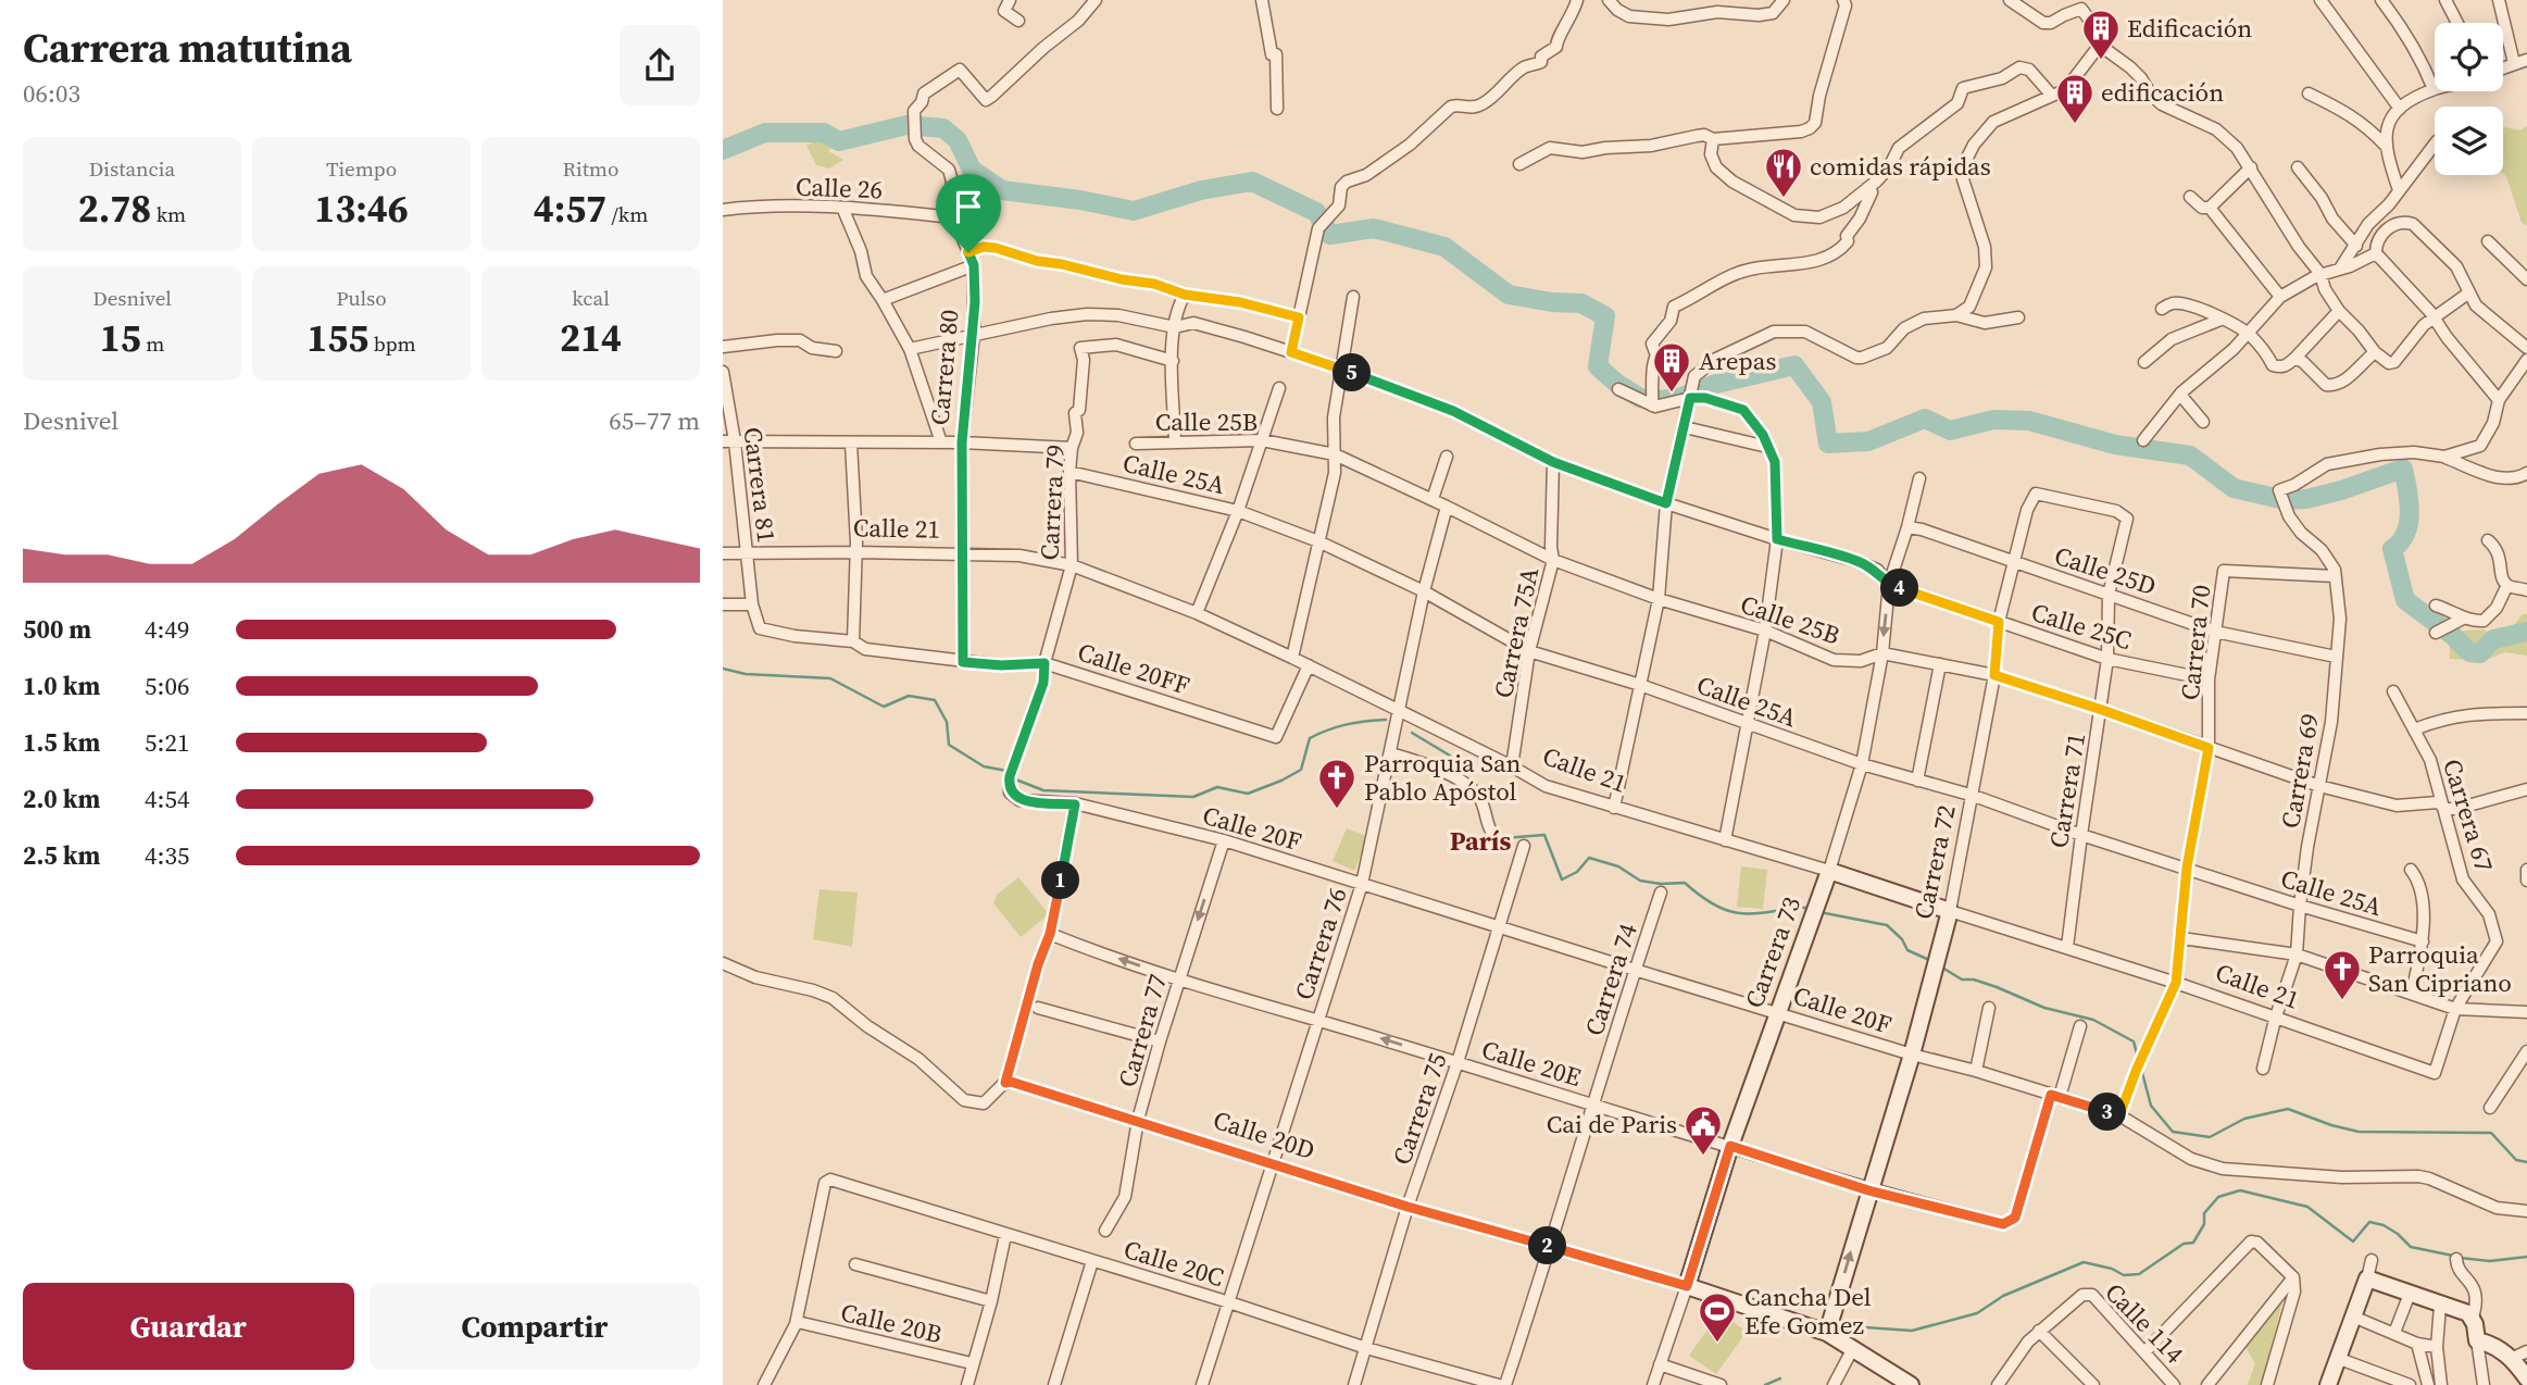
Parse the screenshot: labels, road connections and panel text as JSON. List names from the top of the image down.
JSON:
{
  "streets": {
    "street": [
      "Calle 26",
      "Carrera 80",
      "Calle 25B",
      "Calle 25A",
      "Carrera 81",
      "Carrera 79",
      "Calle 21",
      "Calle 25D",
      "Calle 25C",
      "Carrera 75A",
      "Carrera 70",
      "Calle 20FF",
      "Carrera 69",
      "Carrera 71",
      "Carrera 67",
      "Calle 20F",
      "Carrera 72",
      "Carrera 76",
      "Carrera 73",
      "Carrera 74",
      "Carrera 77",
      "Calle 20E",
      "Carrera 75",
      "Calle 20D",
      "Calle 20C",
      "Calle 20B",
      "Calle 114"
    ]
  },
  "crossings": [
    ["Calle 26", "Carrera 80"],
    ["Carrera 80", "Calle 21"],
    ["Carrera 80", "Calle 25C"],
    ["Carrera 80", "Calle 20FF"],
    ["Calle 25B", "Carrera 75A"],
    ["Calle 25B", "Carrera 70"],
    ["Calle 25B", "Carrera 69"],
    ["Calle 25B", "Carrera 71"],
    ["Calle 25B", "Carrera 67"],
    ["Calle 25B", "Carrera 72"],
    ["Calle 25B", "Carrera 76"],
    ["Calle 25B", "Carrera 73"],
    ["Calle 25A", "Carrera 79"],
    ["Calle 25A", "Carrera 75A"],
    ["Calle 25A", "Carrera 70"],
    ["Calle 25A", "Carrera 69"],
    ["Calle 25A", "Carrera 71"],
    ["Calle 25A", "Carrera 72"],
    ["Calle 25A", "Carrera 76"],
    ["Calle 25A", "Carrera 73"],
    ["Carrera 81", "Calle 21"],
    ["Carrera 81", "Calle 20FF"],
    ["Carrera 79", "Calle 21"],
    ["Carrera 79", "Calle 20FF"],
    ["Carrera 79", "Calle 20F"],
    ["Calle 21", "Carrera 75A"],
    ["Calle 21", "Carrera 70"],
    ["Calle 21", "Calle 20FF"],
    ["Calle 21", "Carrera 69"],
    ["Calle 21", "Carrera 71"],
    ["Calle 21", "Carrera 67"],
    ["Calle 21", "Carrera 72"],
    ["Calle 21", "Carrera 76"],
    ["Calle 21", "Carrera 73"],
    ["Calle 25D", "Carrera 70"],
    ["Calle 25D", "Carrera 69"],
    ["Calle 25D", "Carrera 71"],
    ["Calle 25D", "Carrera 72"],
    ["Calle 25D", "Carrera 73"],
    ["Calle 25C", "Carrera 75A"],
    ["Calle 25C", "Carrera 70"],
    ["Calle 25C", "Carrera 71"],
    ["Calle 25C", "Carrera 72"],
    ["Calle 25C", "Carrera 73"],
    ["Carrera 70", "Carrera 69"],
    ["Carrera 70", "Calle 20F"],
    ["Carrera 71", "Carrera 72"],
    ["Calle 20F", "Carrera 72"],
    ["Calle 20F", "Carrera 76"],
    ["Calle 20F", "Carrera 73"],
    ["Calle 20F", "Carrera 74"],
    ["Calle 20F", "Carrera 77"],
    ["Calle 20F", "Calle 20E"],
    ["Calle 20F", "Carrera 75"],
    ["Carrera 72", "Calle 20E"],
    ["Carrera 72", "Calle 20D"],
    ["Carrera 76", "Calle 20E"],
    ["Carrera 76", "Calle 20D"],
    ["Carrera 76", "Calle 20C"],
    ["Carrera 73", "Calle 20E"],
    ["Carrera 73", "Calle 20D"],
    ["Carrera 74", "Calle 20E"],
    ["Carrera 74", "Calle 20D"],
    ["Carrera 77", "Calle 20E"],
    ["Carrera 77", "Calle 20D"],
    ["Calle 20E", "Carrera 75"],
    ["Carrera 75", "Calle 20D"],
    ["Carrera 75", "Calle 20C"]
  ],
  "one_way": ["Carrera 77"],
  "districts": ["París"],
  "places": {
    "building": ["Edificación", "edificación", "Arepas"],
    "restaurant": ["comidas rápidas"],
    "church": ["Parroquia San Pablo Apóstol", "Parroquia San Cipriano"],
    "public building": ["Cai de Paris"],
    "sports": ["Cancha Del Efe Gomez"]
  },
  "page": {
    "heading": ["Carrera matutina", "06:03"],
    "stats": [
      ["Distancia", "2.78 km"],
      ["Tiempo", "13:46"],
      ["Ritmo", "4:57 /km"],
      ["Desnivel", "15 m"],
      ["Pulso", "155 bpm"],
      ["kcal", "214"]
    ],
    "pins": [
      "5",
      "4",
      "1",
      "3",
      "2"
    ],
    "chart": ["Desnivel", "65–77 m"],
    "list": [
      {
        "name": "500 m",
        "note": "4:49"
      },
      {
        "name": "1.0 km",
        "note": "5:06"
      },
      {
        "name": "1.5 km",
        "note": "5:21"
      },
      {
        "name": "2.0 km",
        "note": "4:54"
      },
      {
        "name": "2.5 km",
        "note": "4:35"
      }
    ],
    "buttons": ["Guardar", "Compartir"]
  }
}
